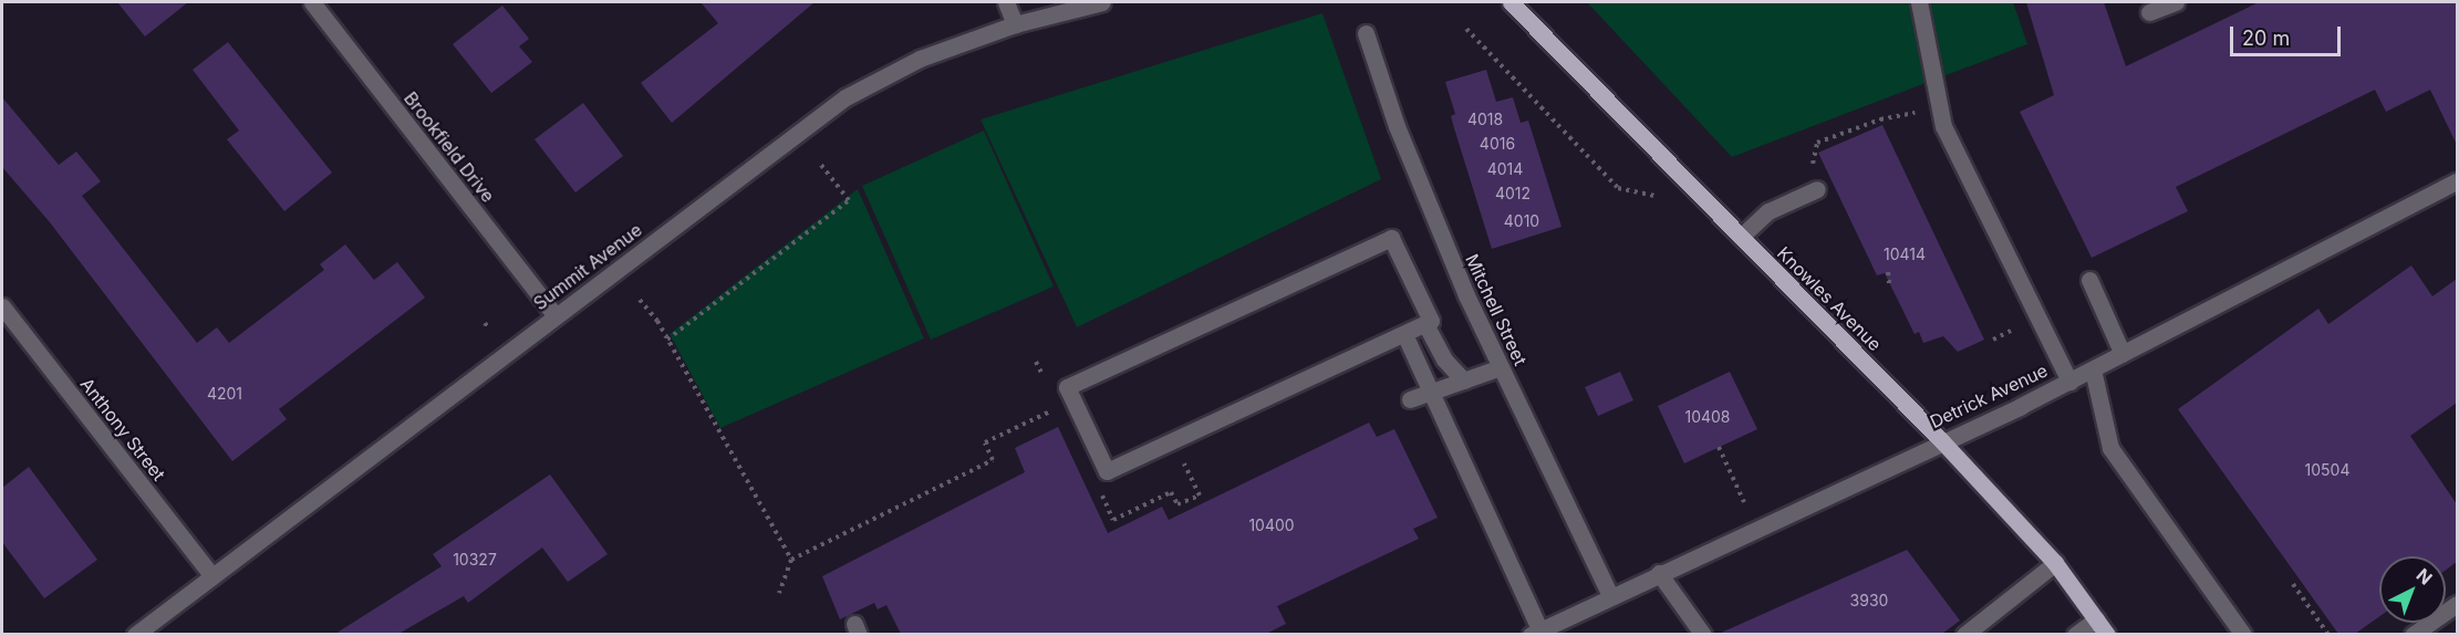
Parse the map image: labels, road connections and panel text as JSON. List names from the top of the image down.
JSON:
{
  "streets": {
    "main road": ["Knowles Avenue"],
    "street": [
      "Brookfield Drive",
      "Summit Avenue",
      "Mitchell Street",
      "Detrick Avenue",
      "Anthony Street"
    ]
  },
  "crossings": [
    ["Brookfield Drive", "Summit Avenue"],
    ["Summit Avenue", "Anthony Street"],
    ["Knowles Avenue", "Detrick Avenue"],
    ["Mitchell Street", "Detrick Avenue"]
  ],
  "house_numbers": [
    "4018",
    "4016",
    "4014",
    "4012",
    "4010",
    "10414",
    "4201",
    "10408",
    "10504",
    "10400",
    "10327",
    "3930"
  ],
  "scale_bar": "20 m",
  "north": "top right"
}
